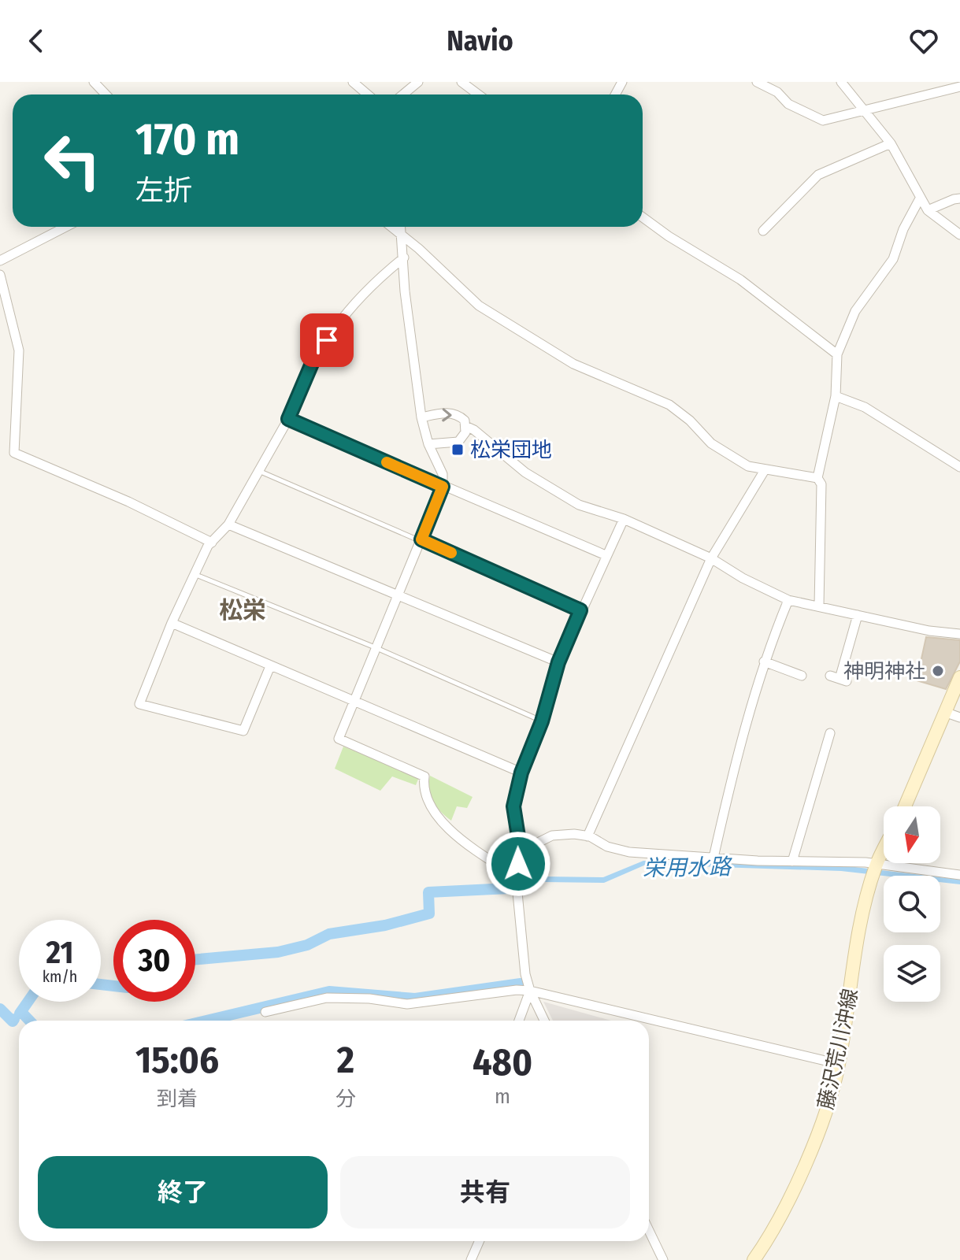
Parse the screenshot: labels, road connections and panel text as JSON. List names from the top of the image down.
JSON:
{
  "streets": {
    "main road": ["藤沢荒川沖線"]
  },
  "districts": ["松栄"],
  "water": ["栄用水路"],
  "places": {
    "transit": ["松栄団地"],
    "other": ["神明神社"]
  },
  "north": "bottom",
  "page": {
    "header": "Navio",
    "turn": ["170 m", "左折"],
    "speed": "21 km/h",
    "limit": "30",
    "eta": [
      "15:06",
      "到着",
      "2",
      "分",
      "480",
      "m"
    ],
    "buttons": ["終了", "共有"]
  }
}
